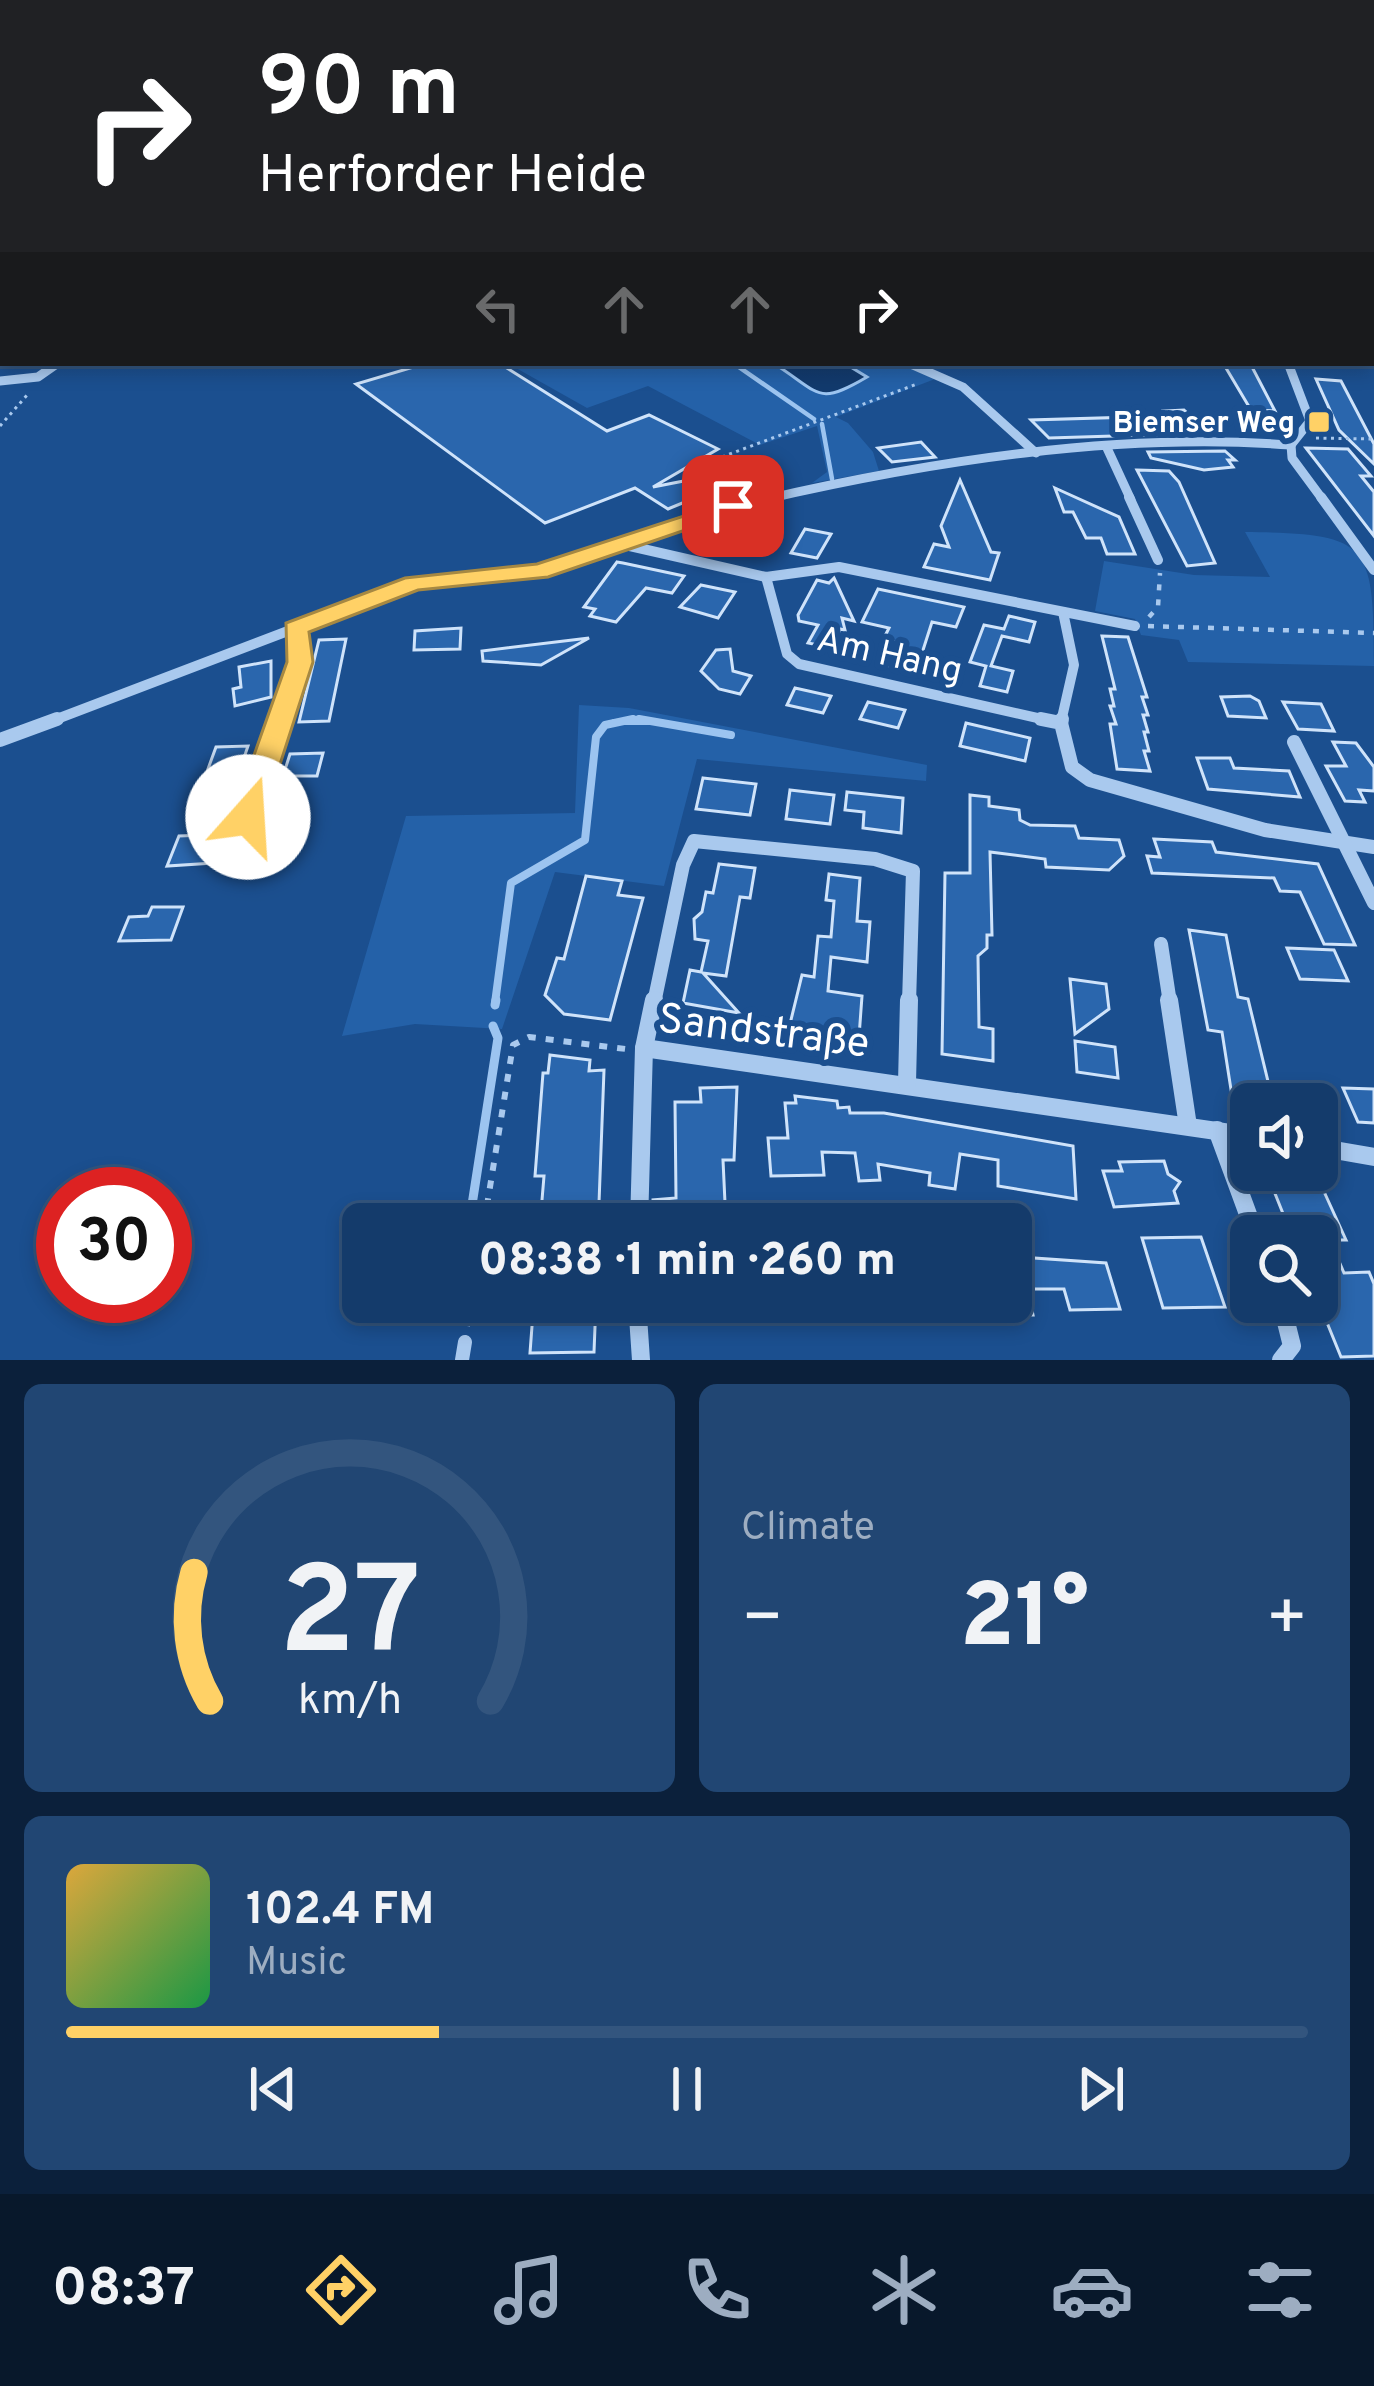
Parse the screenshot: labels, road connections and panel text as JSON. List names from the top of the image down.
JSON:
{
  "streets": {
    "street": ["Am Hang", "Sandstraße"]
  },
  "places": {
    "transit": ["Biemser Weg"]
  },
  "page": {
    "turn": ["90 m", "Herforder Heide"],
    "limit": "30",
    "trip": "08:38 · 1 min · 260 m",
    "tile": "Climate",
    "heat": ["−", "21°", "+"],
    "song": ["102.4 FM", "Music"],
    "tabs": "08:37",
    "gauge": ["27", "km/h"]
  }
}
